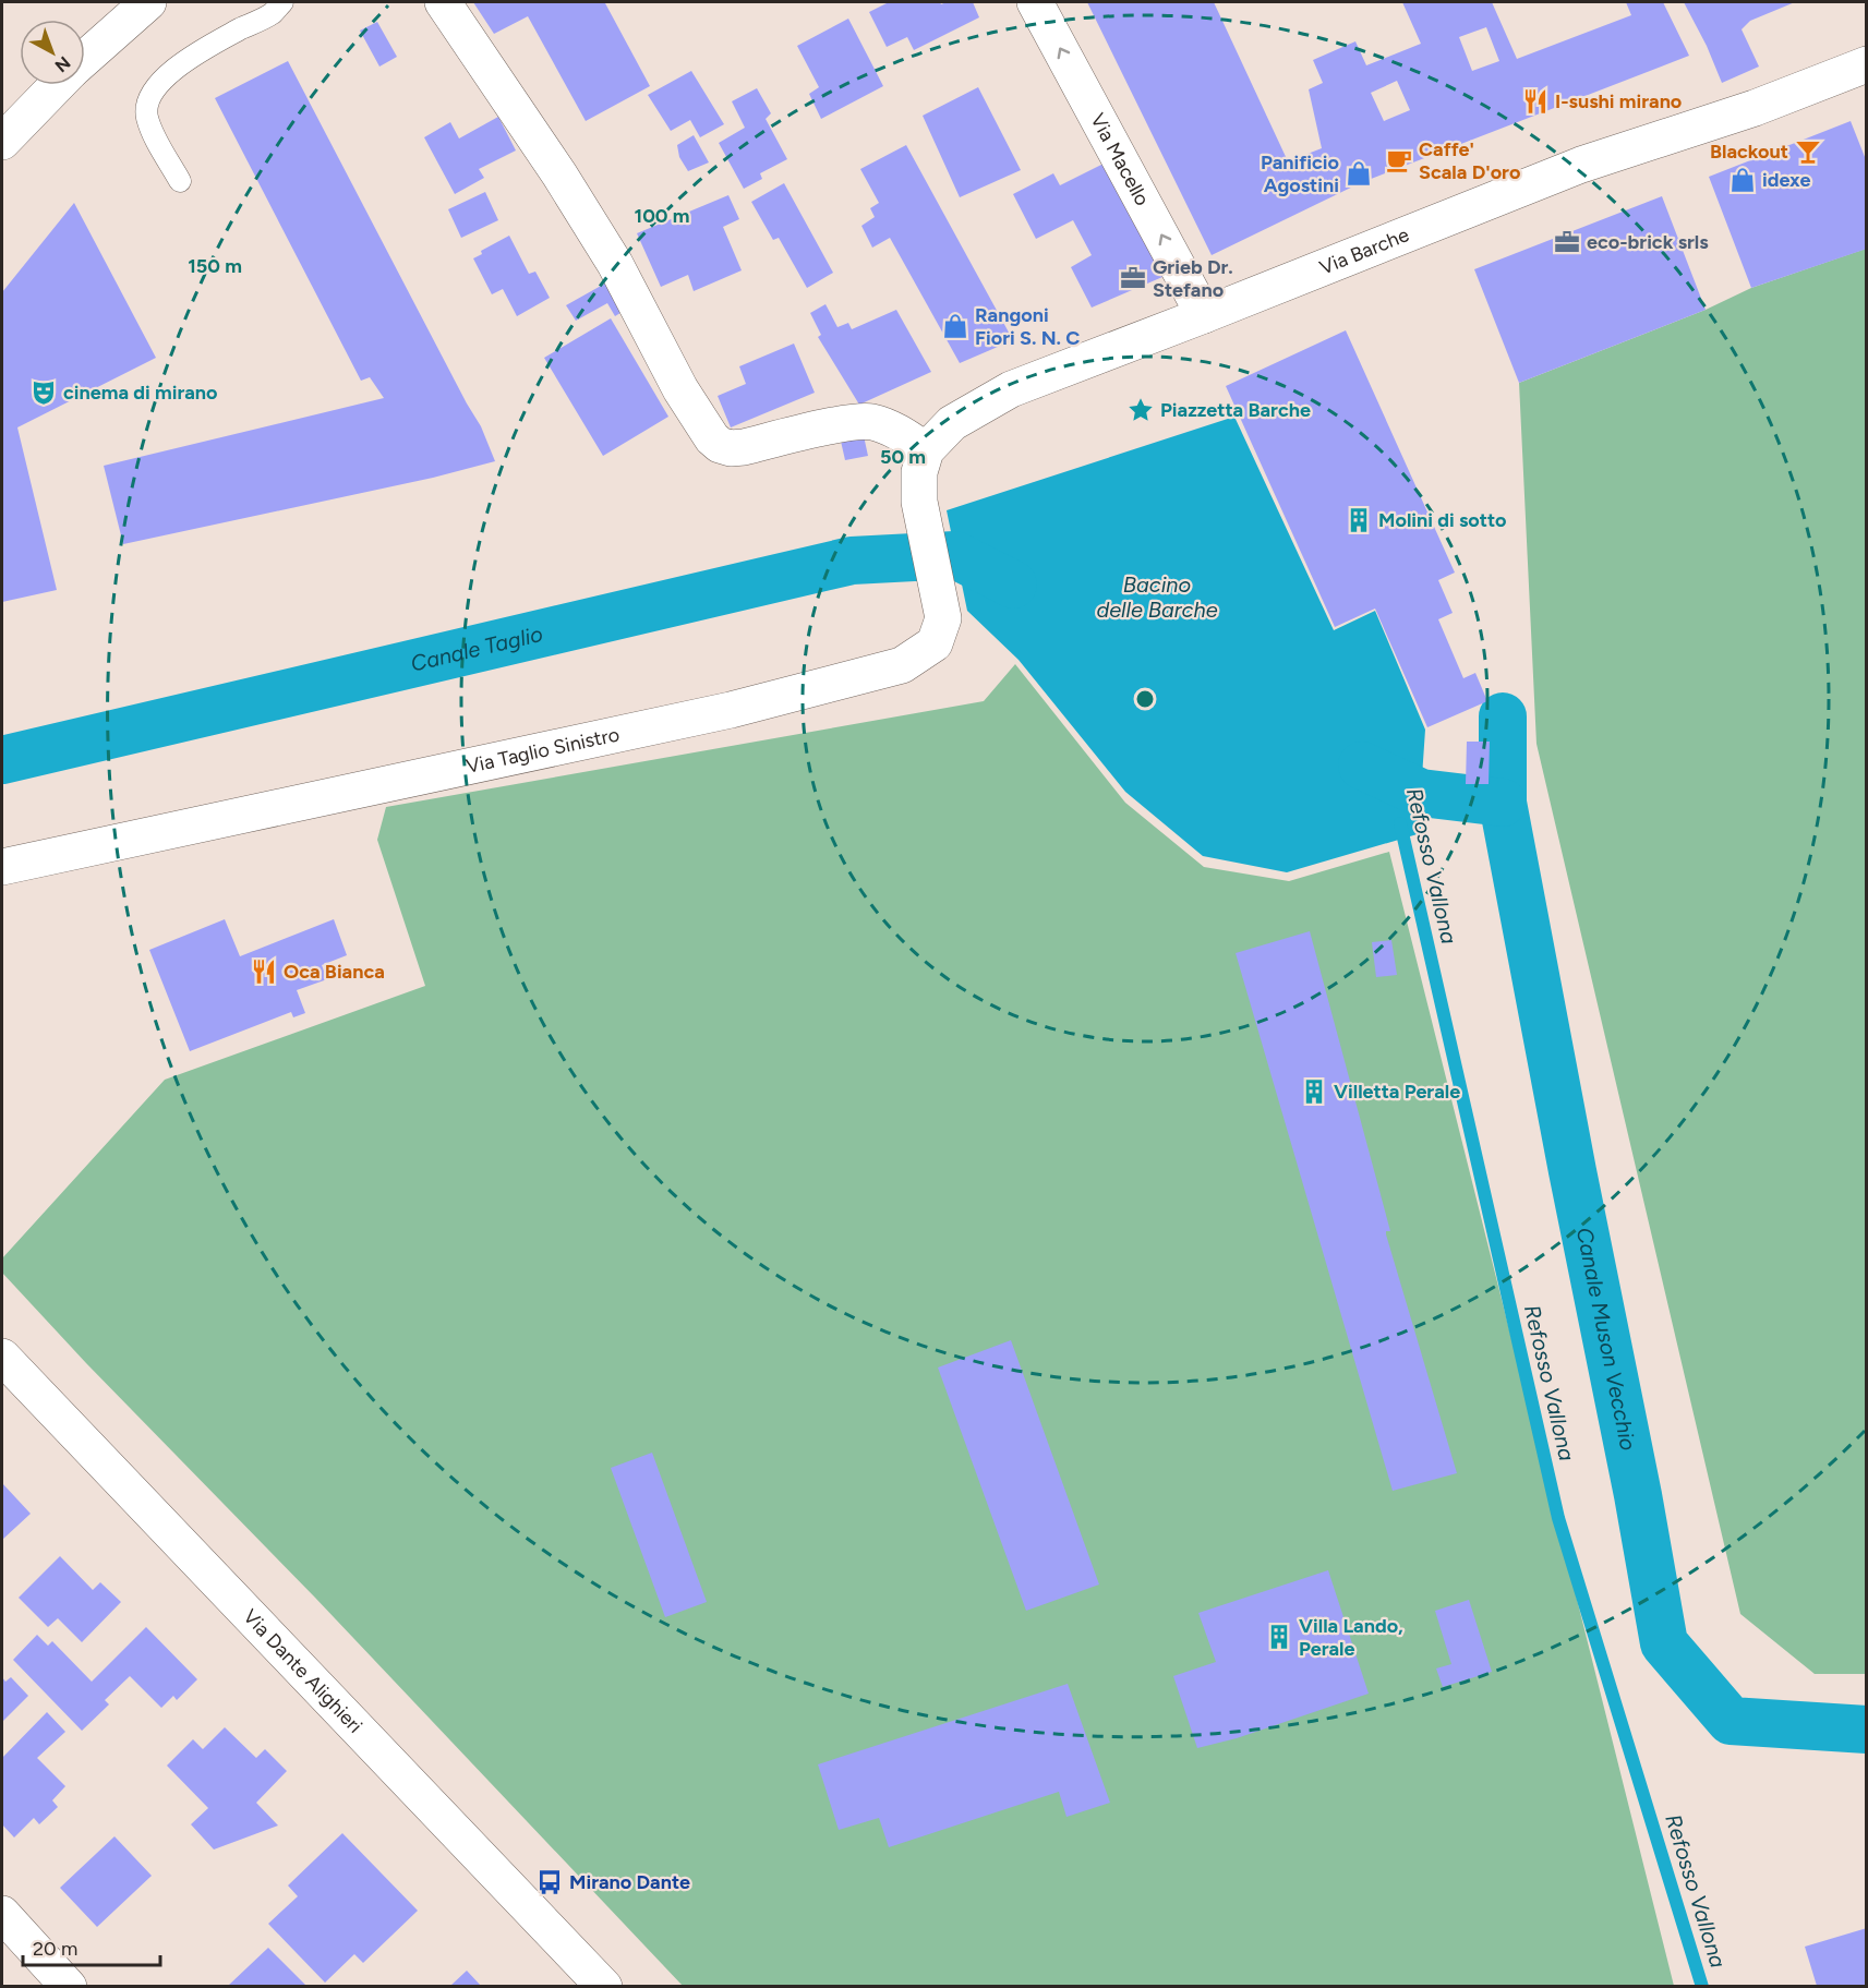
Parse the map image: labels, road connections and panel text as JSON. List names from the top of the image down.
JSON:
{
  "streets": {
    "street": [
      "Via Macello",
      "Via Barche",
      "Via Taglio Sinistro",
      "Via Dante Alighieri"
    ]
  },
  "crossings": [
    ["Via Macello", "Via Barche"],
    ["Via Barche", "Via Taglio Sinistro"]
  ],
  "one_way": ["Via Macello"],
  "water": [
    "Bacino delle Barche",
    "Canale Taglio",
    "Refosso Vallona",
    "Canale Muson Vecchio"
  ],
  "places": {
    "restaurant": ["I-sushi mirano", "Oca Bianca"],
    "bar": ["Blackout"],
    "cafe": ["Caffe' Scala D'oro"],
    "shop": ["Panificio Agostini", "idexe", "Rangoni Fiori S. N. C"],
    "office": ["eco-brick srls", "Grieb Dr. Stefano"],
    "theatre": ["cinema di mirano"],
    "place": ["Piazzetta Barche"],
    "building": ["Molini di sotto", "Villetta Perale", "Villa Lando, Perale"],
    "bus stop": ["Mirano Dante"]
  },
  "scale_bar": "20 m",
  "north": "bottom right",
  "rings": ["100 m", "150 m", "50 m"]
}
